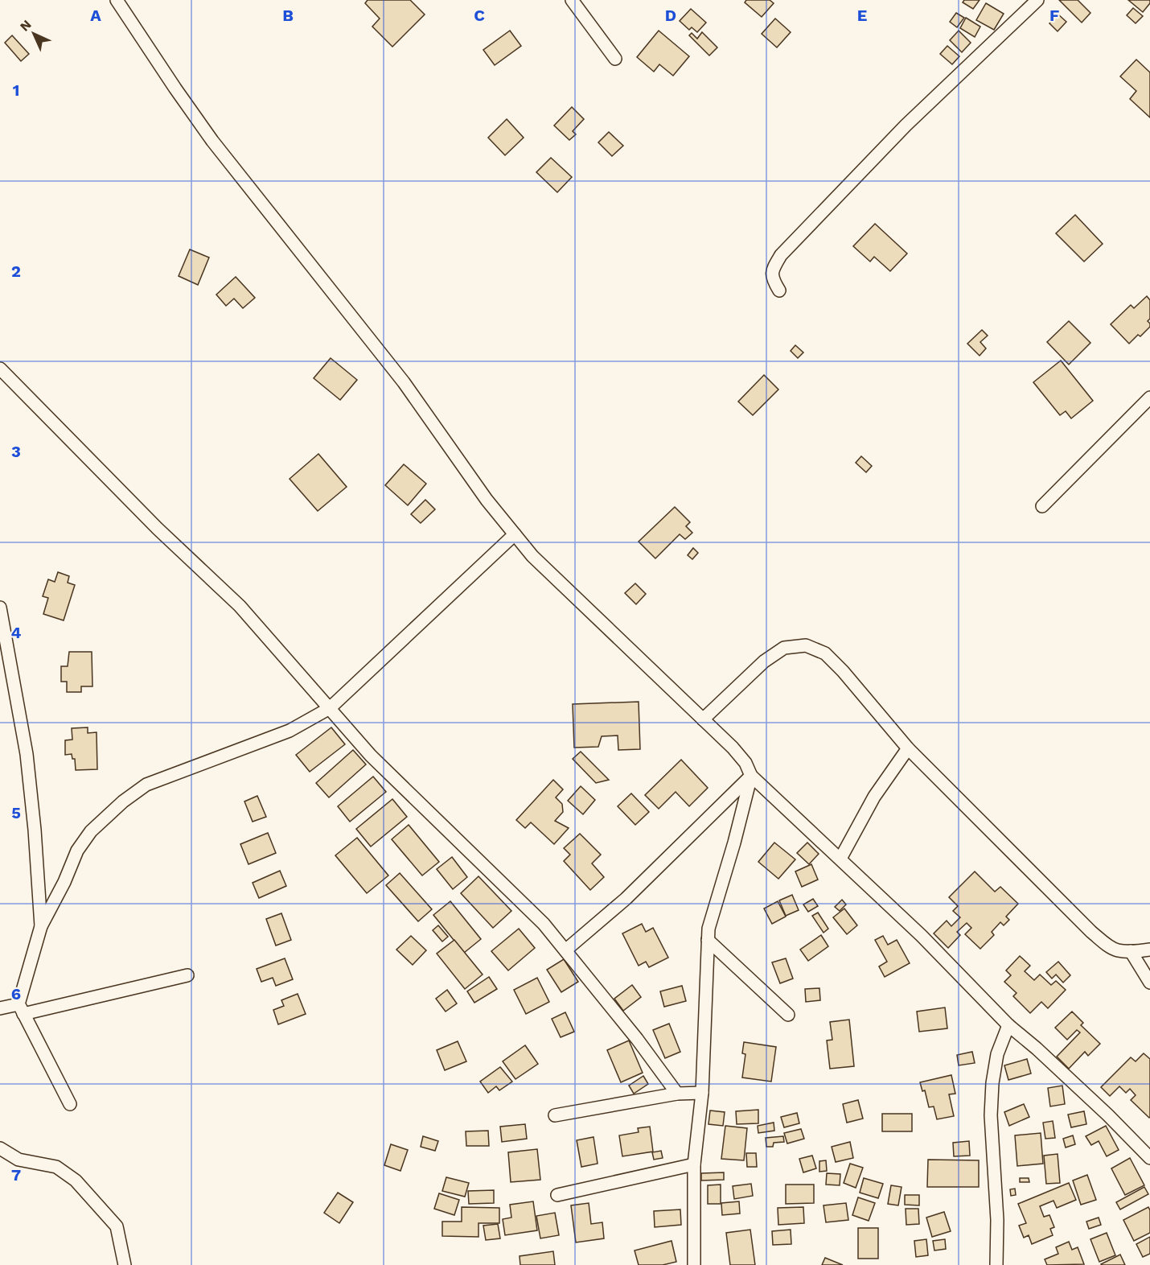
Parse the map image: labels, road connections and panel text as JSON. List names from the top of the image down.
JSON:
{
  "north": "top left",
  "grid": {
    "columns": [
      "A",
      "B",
      "C",
      "D",
      "E",
      "F"
    ],
    "rows": [
      "1",
      "2",
      "3",
      "4",
      "5",
      "6",
      "7"
    ]
  }
}
